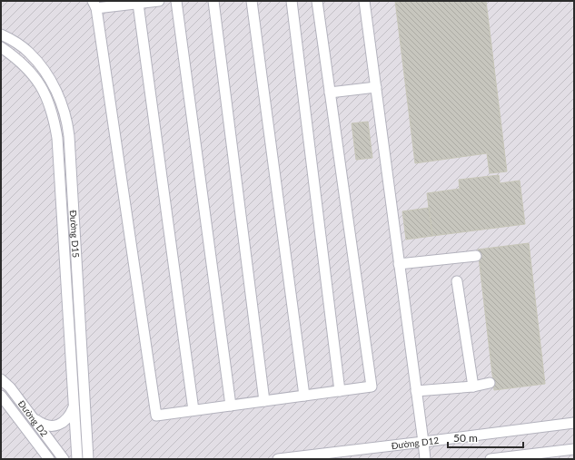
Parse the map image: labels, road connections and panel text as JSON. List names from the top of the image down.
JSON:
{
  "streets": {
    "street": ["Đường D15", "Đường D2", "Đường D12"]
  },
  "scale_bar": "50 m"
}
